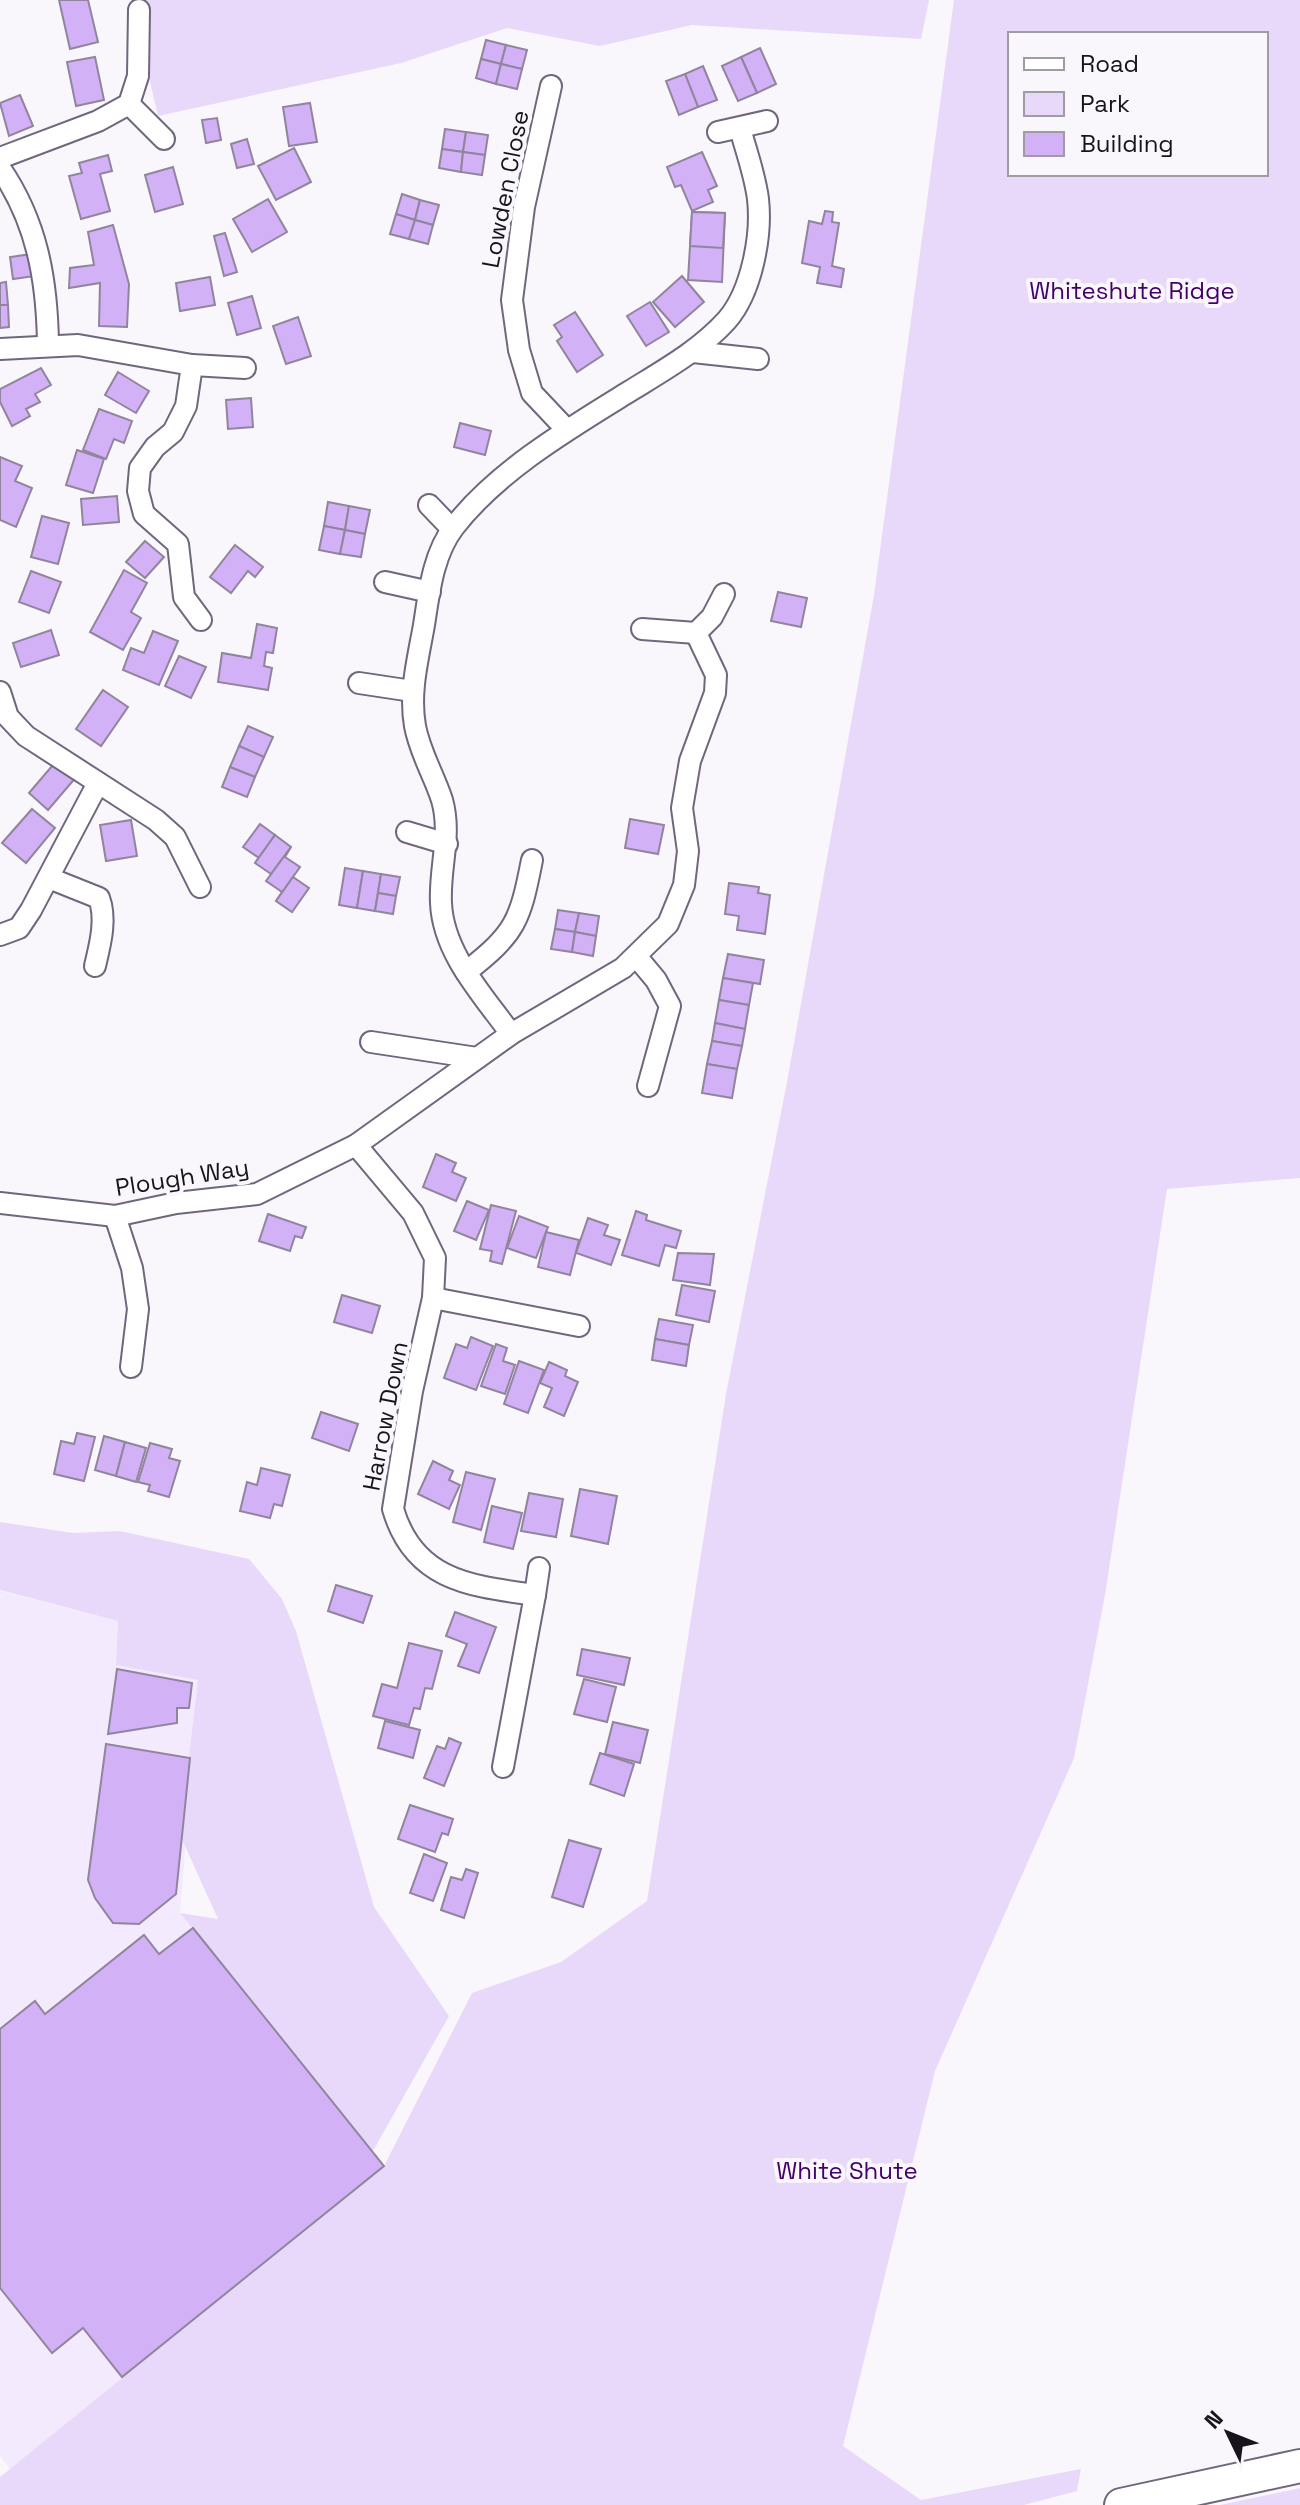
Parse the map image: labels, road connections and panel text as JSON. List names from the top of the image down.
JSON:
{
  "streets": {
    "street": ["Lowden Close", "Plough Way", "Harrow Down"]
  },
  "crossings": [
    ["Plough Way", "Harrow Down"]
  ],
  "parks": ["Whiteshute Ridge", "White Shute"],
  "legend": ["Road", "Park", "Building"],
  "north": "top left"
}
